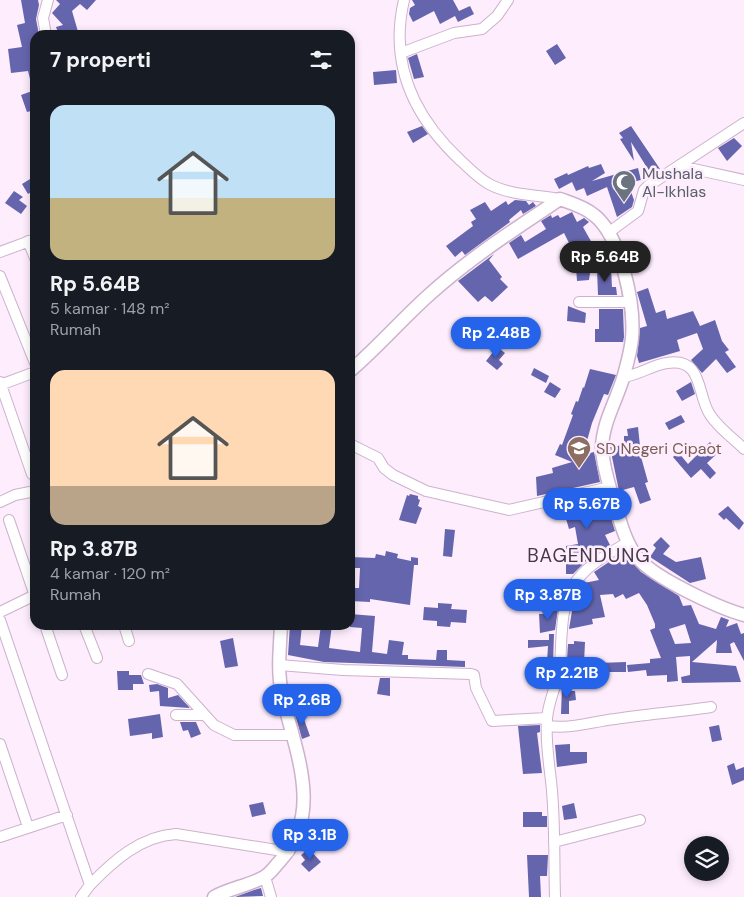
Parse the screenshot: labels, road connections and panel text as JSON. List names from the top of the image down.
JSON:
{
  "districts": ["BAGENDUNG"],
  "places": {
    "mosque": ["Mushala Al-Ikhlas"],
    "school or university": ["SD Negeri Cipaot"]
  },
  "page": {
    "heading": "7 properti",
    "list": [
      {
        "name": "Rp 5.64B",
        "note": "5 kamar · 148 m² · Rumah"
      },
      {
        "name": "Rp 3.87B",
        "note": "4 kamar · 120 m² · Rumah"
      }
    ],
    "price": [
      "Rp 5.64B",
      "Rp 2.48B",
      "Rp 5.67B",
      "Rp 3.87B",
      "Rp 2.21B",
      "Rp 2.6B",
      "Rp 3.1B"
    ]
  }
}
